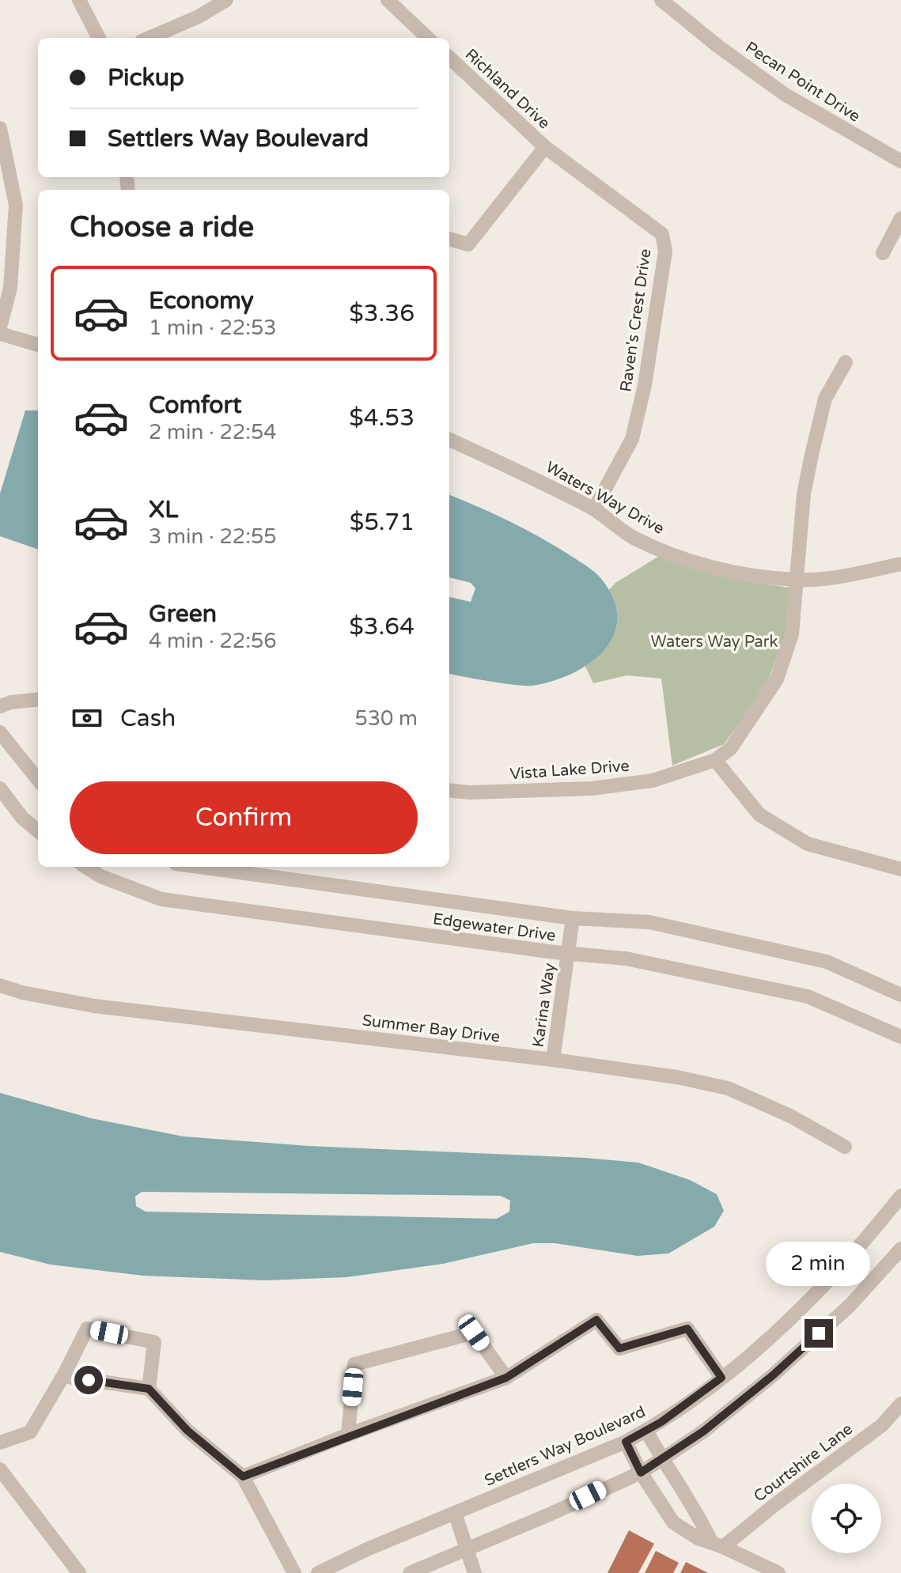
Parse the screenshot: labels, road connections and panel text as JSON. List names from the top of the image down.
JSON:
{
  "streets": {
    "street": [
      "Pecan Point Drive",
      "Richland Drive",
      "Raven's Crest Drive",
      "Waters Way Drive",
      "Vista Lake Drive",
      "Edgewater Drive",
      "Karina Way",
      "Summer Bay Drive",
      "Settlers Way Boulevard",
      "Courtshire Lane"
    ]
  },
  "crossings": [
    ["Richland Drive", "Raven's Crest Drive"],
    ["Raven's Crest Drive", "Waters Way Drive"],
    ["Waters Way Drive", "Vista Lake Drive"],
    ["Edgewater Drive", "Karina Way"],
    ["Karina Way", "Summer Bay Drive"]
  ],
  "parks": ["Waters Way Park"],
  "page": {
    "banner": ["Pickup", "Settlers Way Boulevard"],
    "heading": "Choose a ride",
    "list": [
      {
        "name": "Economy",
        "note": "1 min · 22:53",
        "value": "$3.36"
      },
      {
        "name": "Comfort",
        "note": "2 min · 22:54",
        "value": "$4.53"
      },
      {
        "name": "XL",
        "note": "3 min · 22:55",
        "value": "$5.71"
      },
      {
        "name": "Green",
        "note": "4 min · 22:56",
        "value": "$3.64"
      }
    ],
    "pay": ["Cash", "530 m"],
    "buttons": "Confirm",
    "bubble": "2 min"
  }
}
